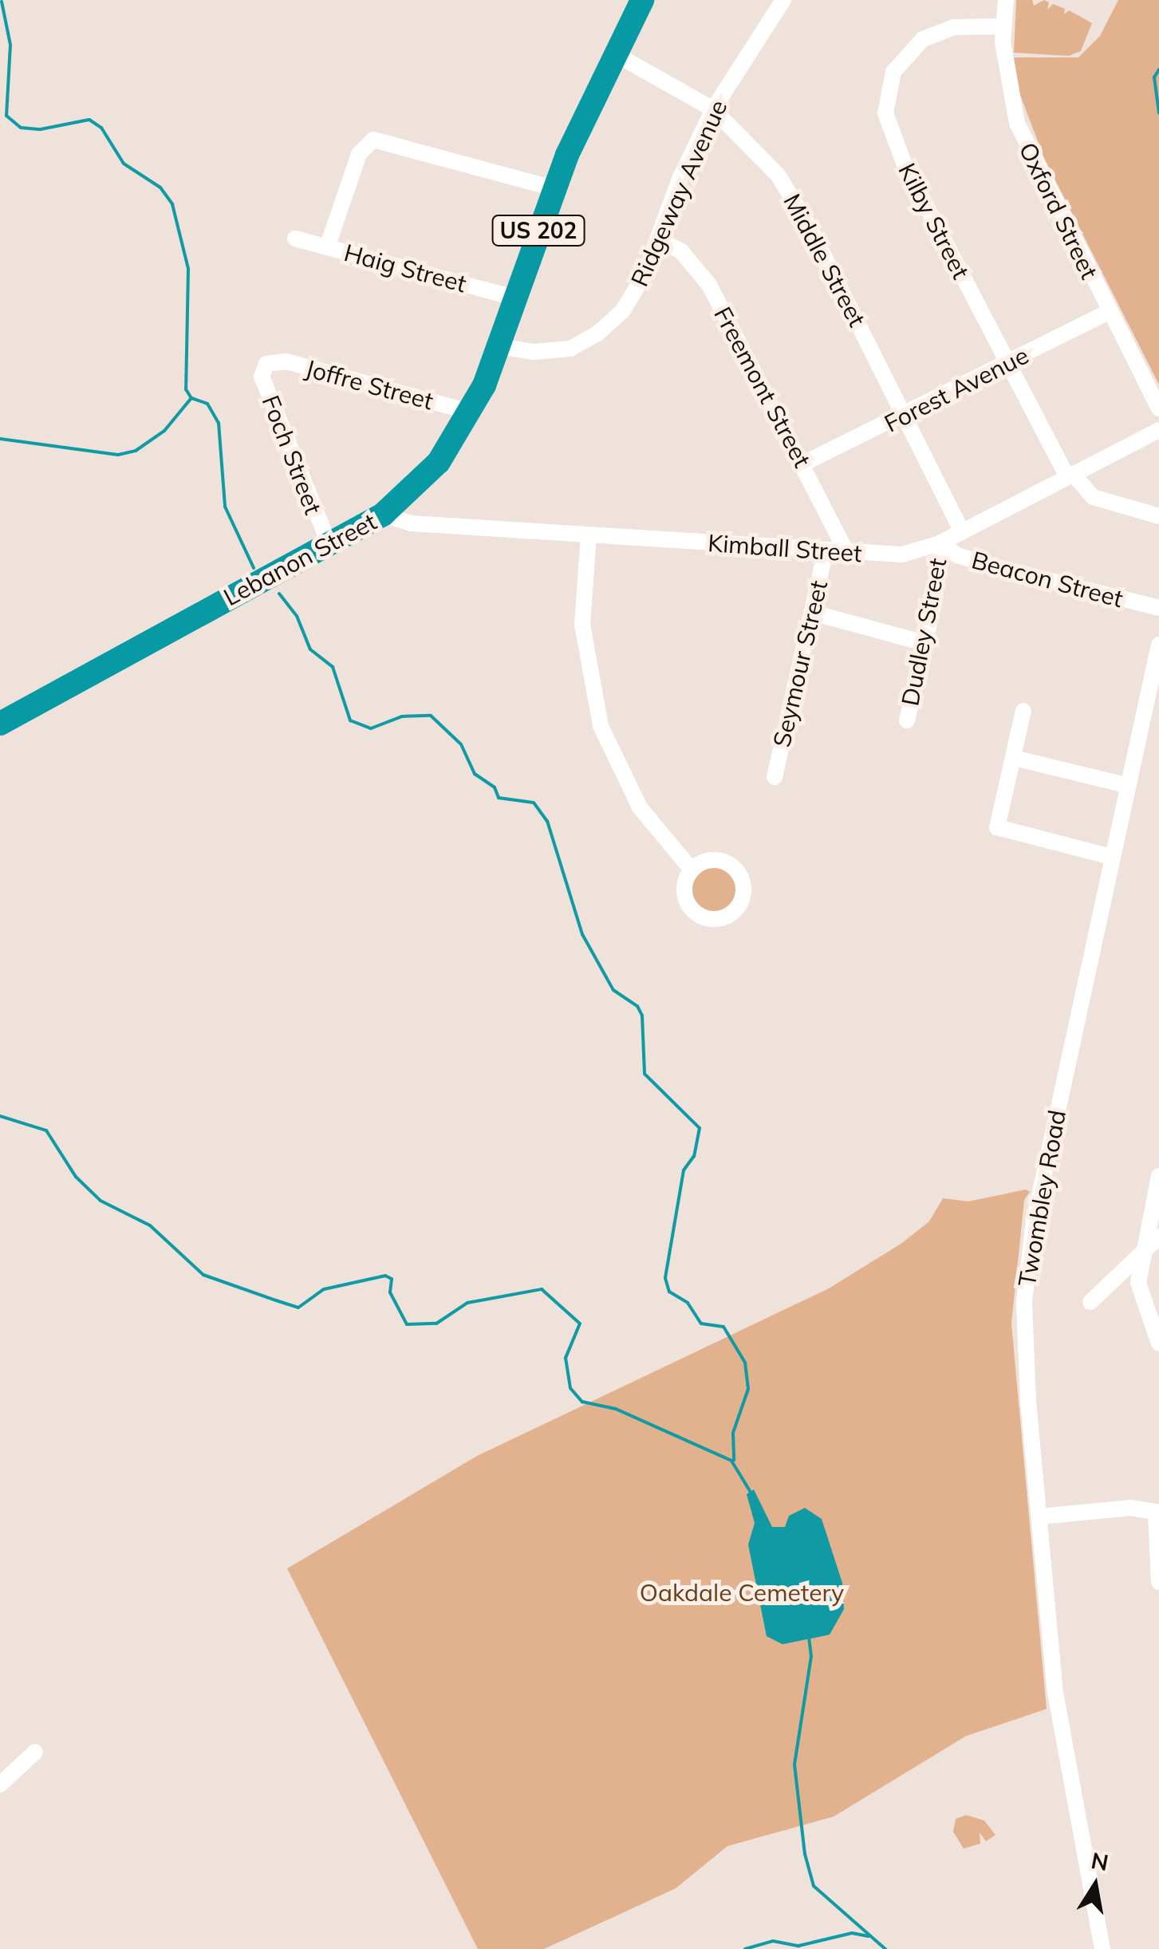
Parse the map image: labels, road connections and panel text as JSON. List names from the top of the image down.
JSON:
{
  "streets": {
    "highway": ["US 202", "Lebanon Street"],
    "street": [
      "Ridgeway Avenue",
      "Oxford Street",
      "Kilby Street",
      "Middle Street",
      "Haig Street",
      "Joffre Street",
      "Freemont Street",
      "Forest Avenue",
      "Foch Street",
      "Kimball Street",
      "Beacon Street",
      "Dudley Street",
      "Seymour Street",
      "Twombley Road"
    ]
  },
  "crossings": [
    ["Ridgeway Avenue", "Middle Street"],
    ["Ridgeway Avenue", "Freemont Street"],
    ["Ridgeway Avenue", "Lebanon Street"],
    ["Oxford Street", "Kilby Street"],
    ["Oxford Street", "Forest Avenue"],
    ["Kilby Street", "Forest Avenue"],
    ["Kilby Street", "Kimball Street"],
    ["Middle Street", "Forest Avenue"],
    ["Middle Street", "Kimball Street"],
    ["Middle Street", "Lebanon Street"],
    ["Haig Street", "Lebanon Street"],
    ["Joffre Street", "Foch Street"],
    ["Joffre Street", "Lebanon Street"],
    ["Freemont Street", "Forest Avenue"],
    ["Freemont Street", "Kimball Street"],
    ["Foch Street", "Lebanon Street"],
    ["Kimball Street", "Lebanon Street"],
    ["Kimball Street", "Beacon Street"],
    ["Kimball Street", "Dudley Street"],
    ["Kimball Street", "Seymour Street"],
    ["Beacon Street", "Dudley Street"]
  ],
  "parks": ["Oakdale Cemetery"],
  "north": "top"
}
